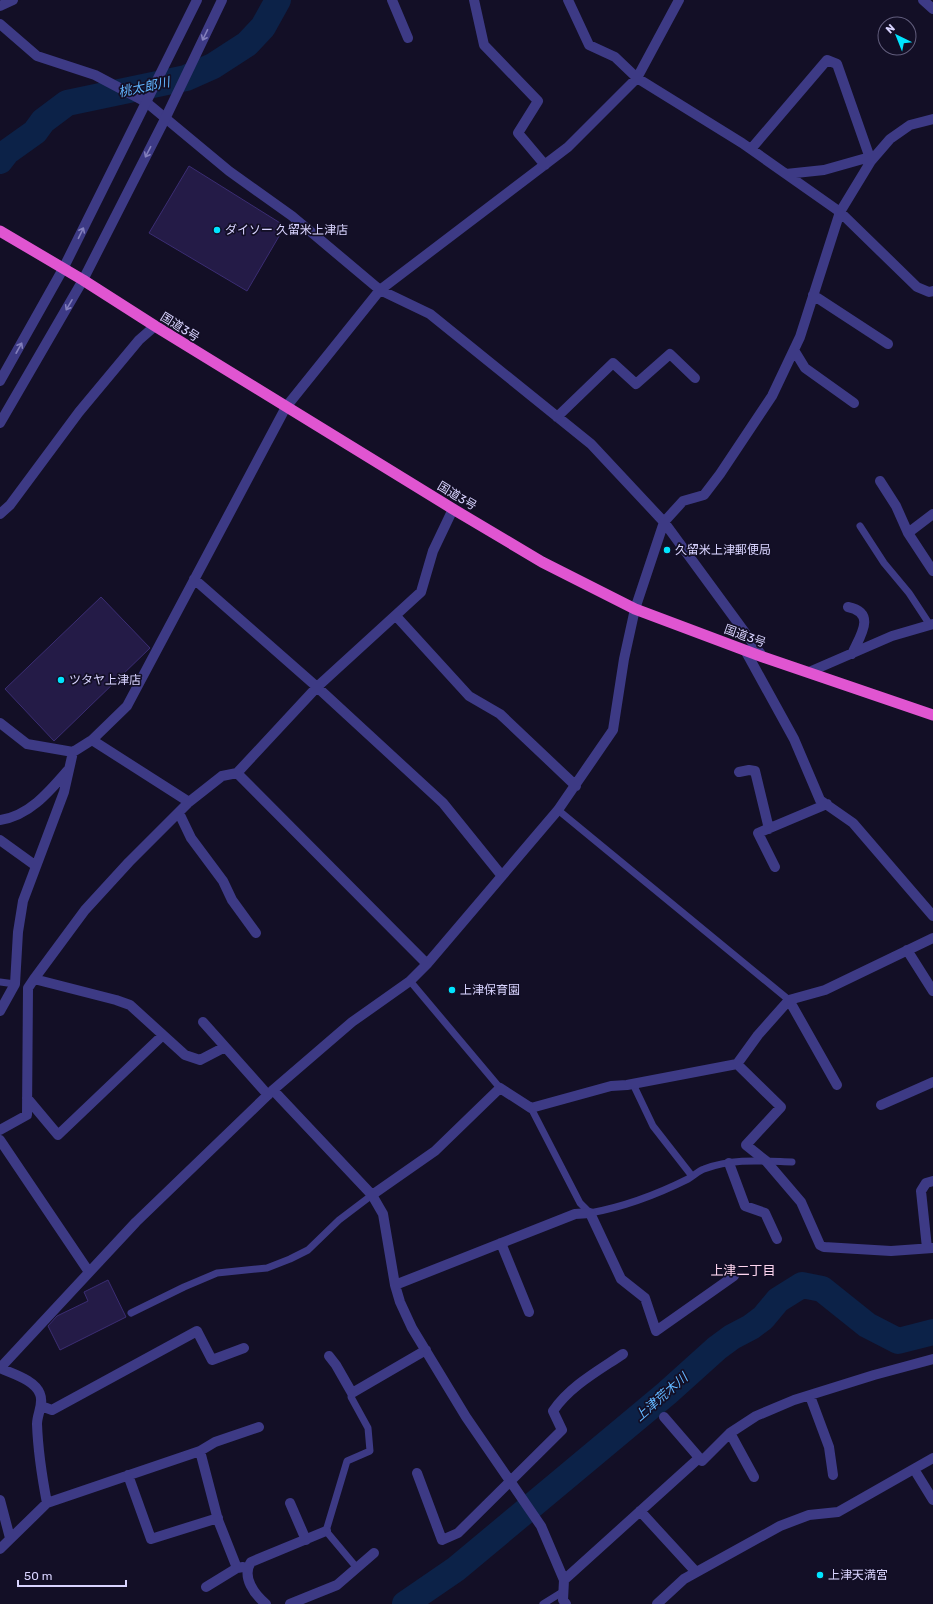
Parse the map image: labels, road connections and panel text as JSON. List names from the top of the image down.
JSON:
{
  "streets": {
    "highway": ["国道3号"]
  },
  "districts": ["上津二丁目"],
  "water": ["桃太郎川", "上津荒木川"],
  "places": [
    "ダイソー 久留米上津店",
    "久留米上津郵便局",
    "ツタヤ上津店",
    "上津保育園",
    "上津天満宮"
  ],
  "scale_bar": "50 m",
  "north": "top left"
}
